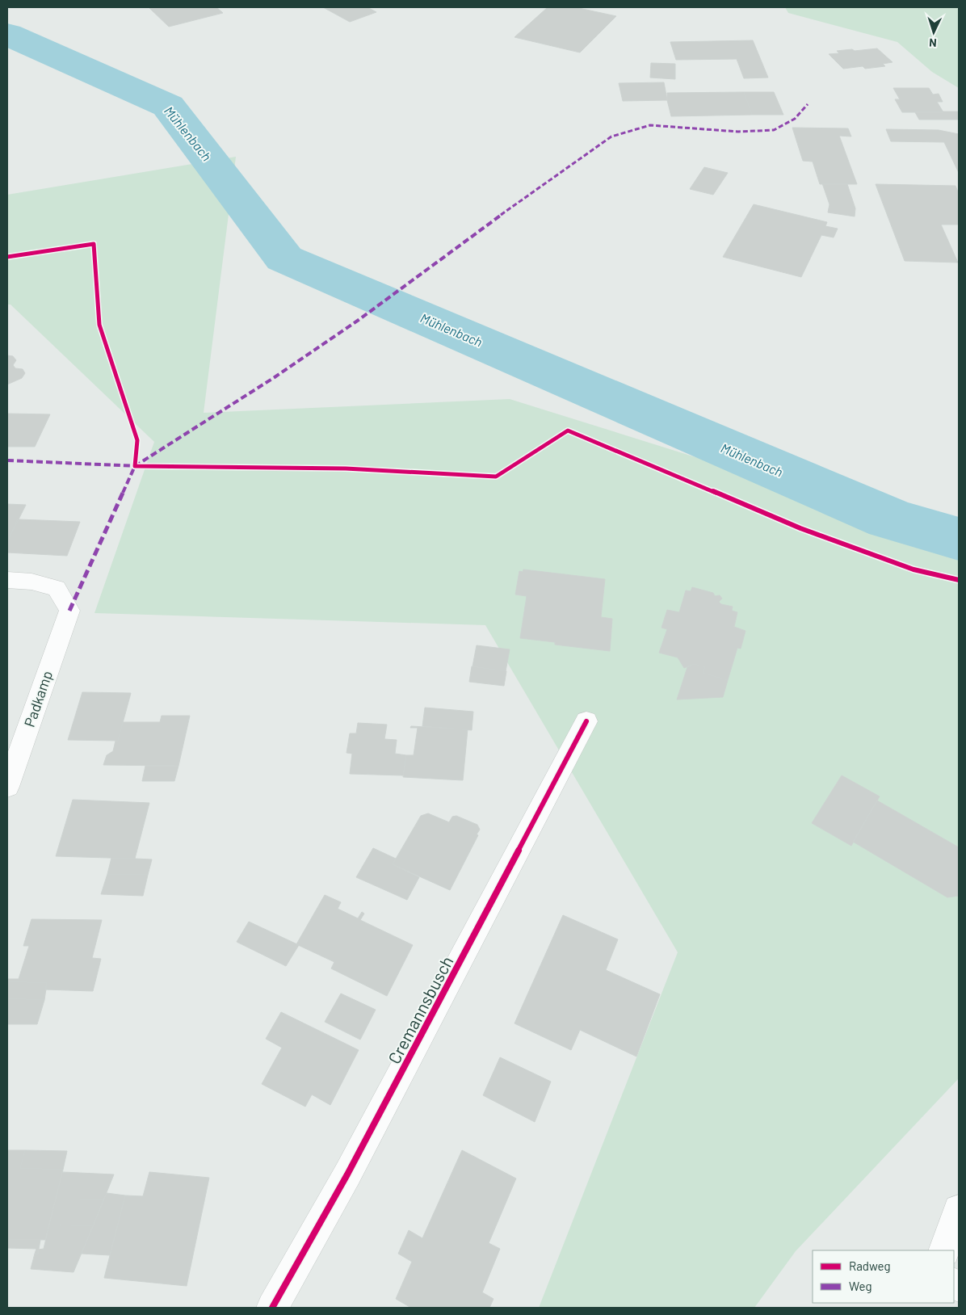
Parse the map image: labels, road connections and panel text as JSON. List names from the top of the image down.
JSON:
{
  "streets": {
    "street": ["Padkamp", "Cremannsbusch"]
  },
  "water": ["Mühlenbach"],
  "legend": ["Radweg", "Weg"],
  "north": "bottom"
}
